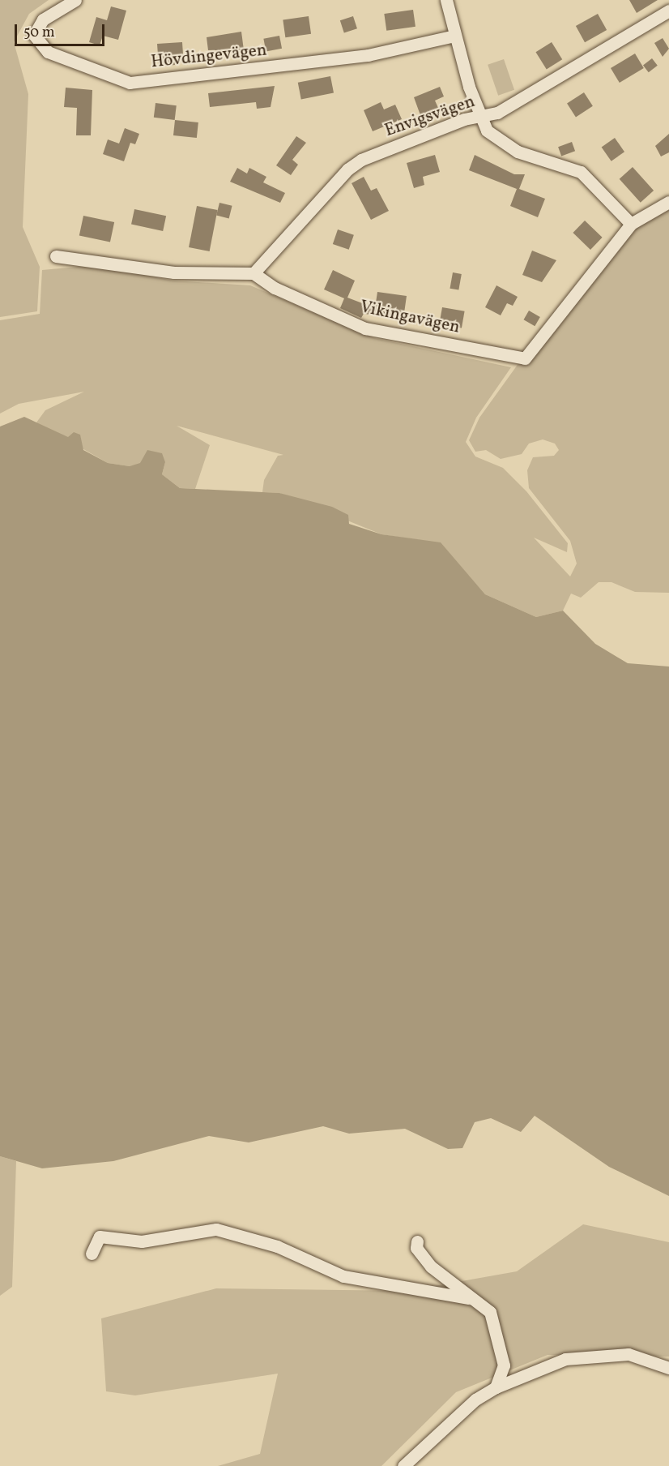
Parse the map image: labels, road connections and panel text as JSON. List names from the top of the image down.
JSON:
{
  "streets": {
    "street": ["Hövdingevägen", "Envigsvägen", "Vikingavägen"]
  },
  "crossings": [
    ["Envigsvägen", "Vikingavägen"]
  ],
  "scale_bar": "50 m"
}
